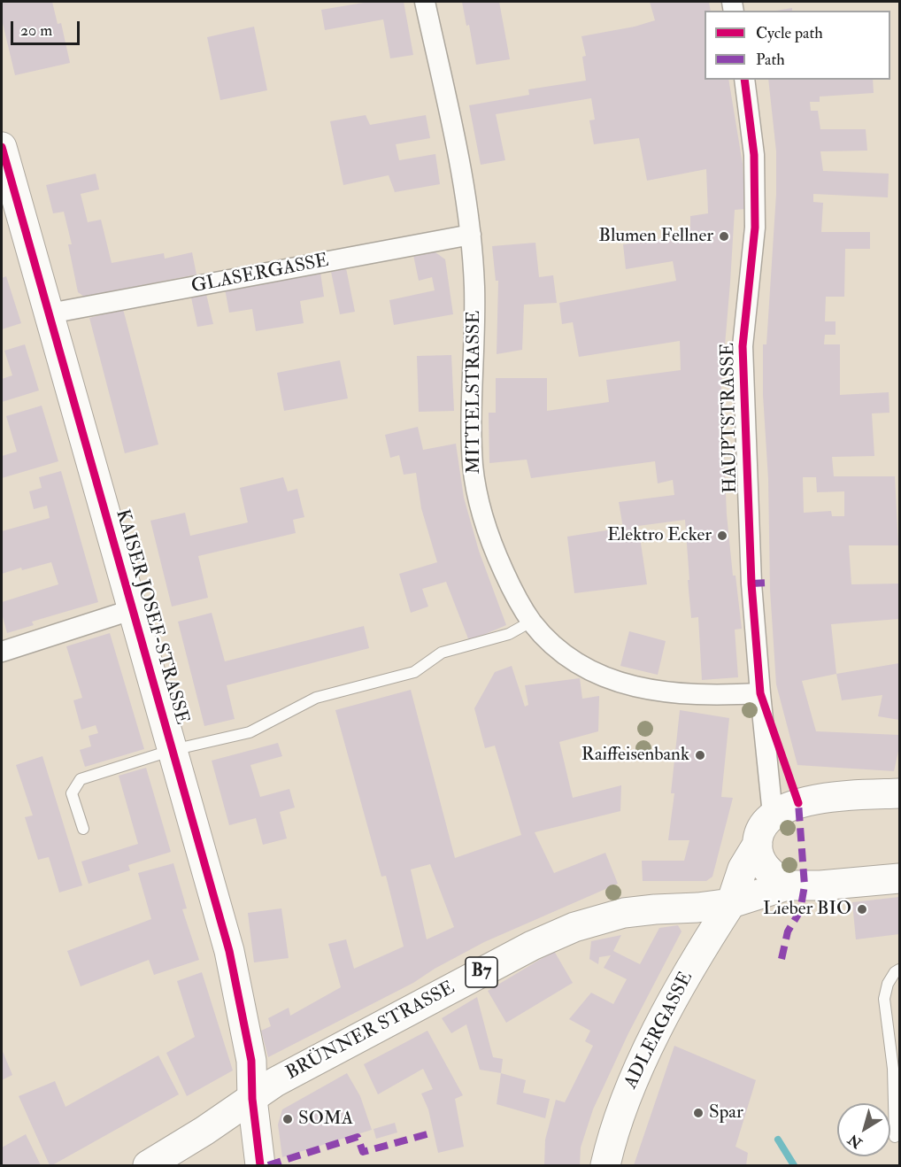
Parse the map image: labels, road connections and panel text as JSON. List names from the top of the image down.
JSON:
{
  "streets": {
    "main road": [
      "KAISER JOSEF-STRASSE",
      "B7",
      "ADLERGASSE",
      "BRÜNNER STRASSE"
    ],
    "street": ["GLASERGASSE", "MITTELSTRASSE", "HAUPTSTRASSE"]
  },
  "crossings": [
    ["GLASERGASSE", "MITTELSTRASSE"],
    ["GLASERGASSE", "KAISER JOSEF-STRASSE"],
    ["MITTELSTRASSE", "HAUPTSTRASSE"],
    ["HAUPTSTRASSE", "ADLERGASSE"],
    ["KAISER JOSEF-STRASSE", "BRÜNNER STRASSE"],
    ["B7", "ADLERGASSE"],
    ["B7", "BRÜNNER STRASSE"],
    ["ADLERGASSE", "BRÜNNER STRASSE"]
  ],
  "places": [
    "Blumen Fellner",
    "Elektro Ecker",
    "Raiffeisenbank",
    "Lieber BIO",
    "Spar",
    "SOMA"
  ],
  "legend": ["Cycle path", "Path"],
  "scale_bar": "20 m",
  "north": "bottom left"
}
